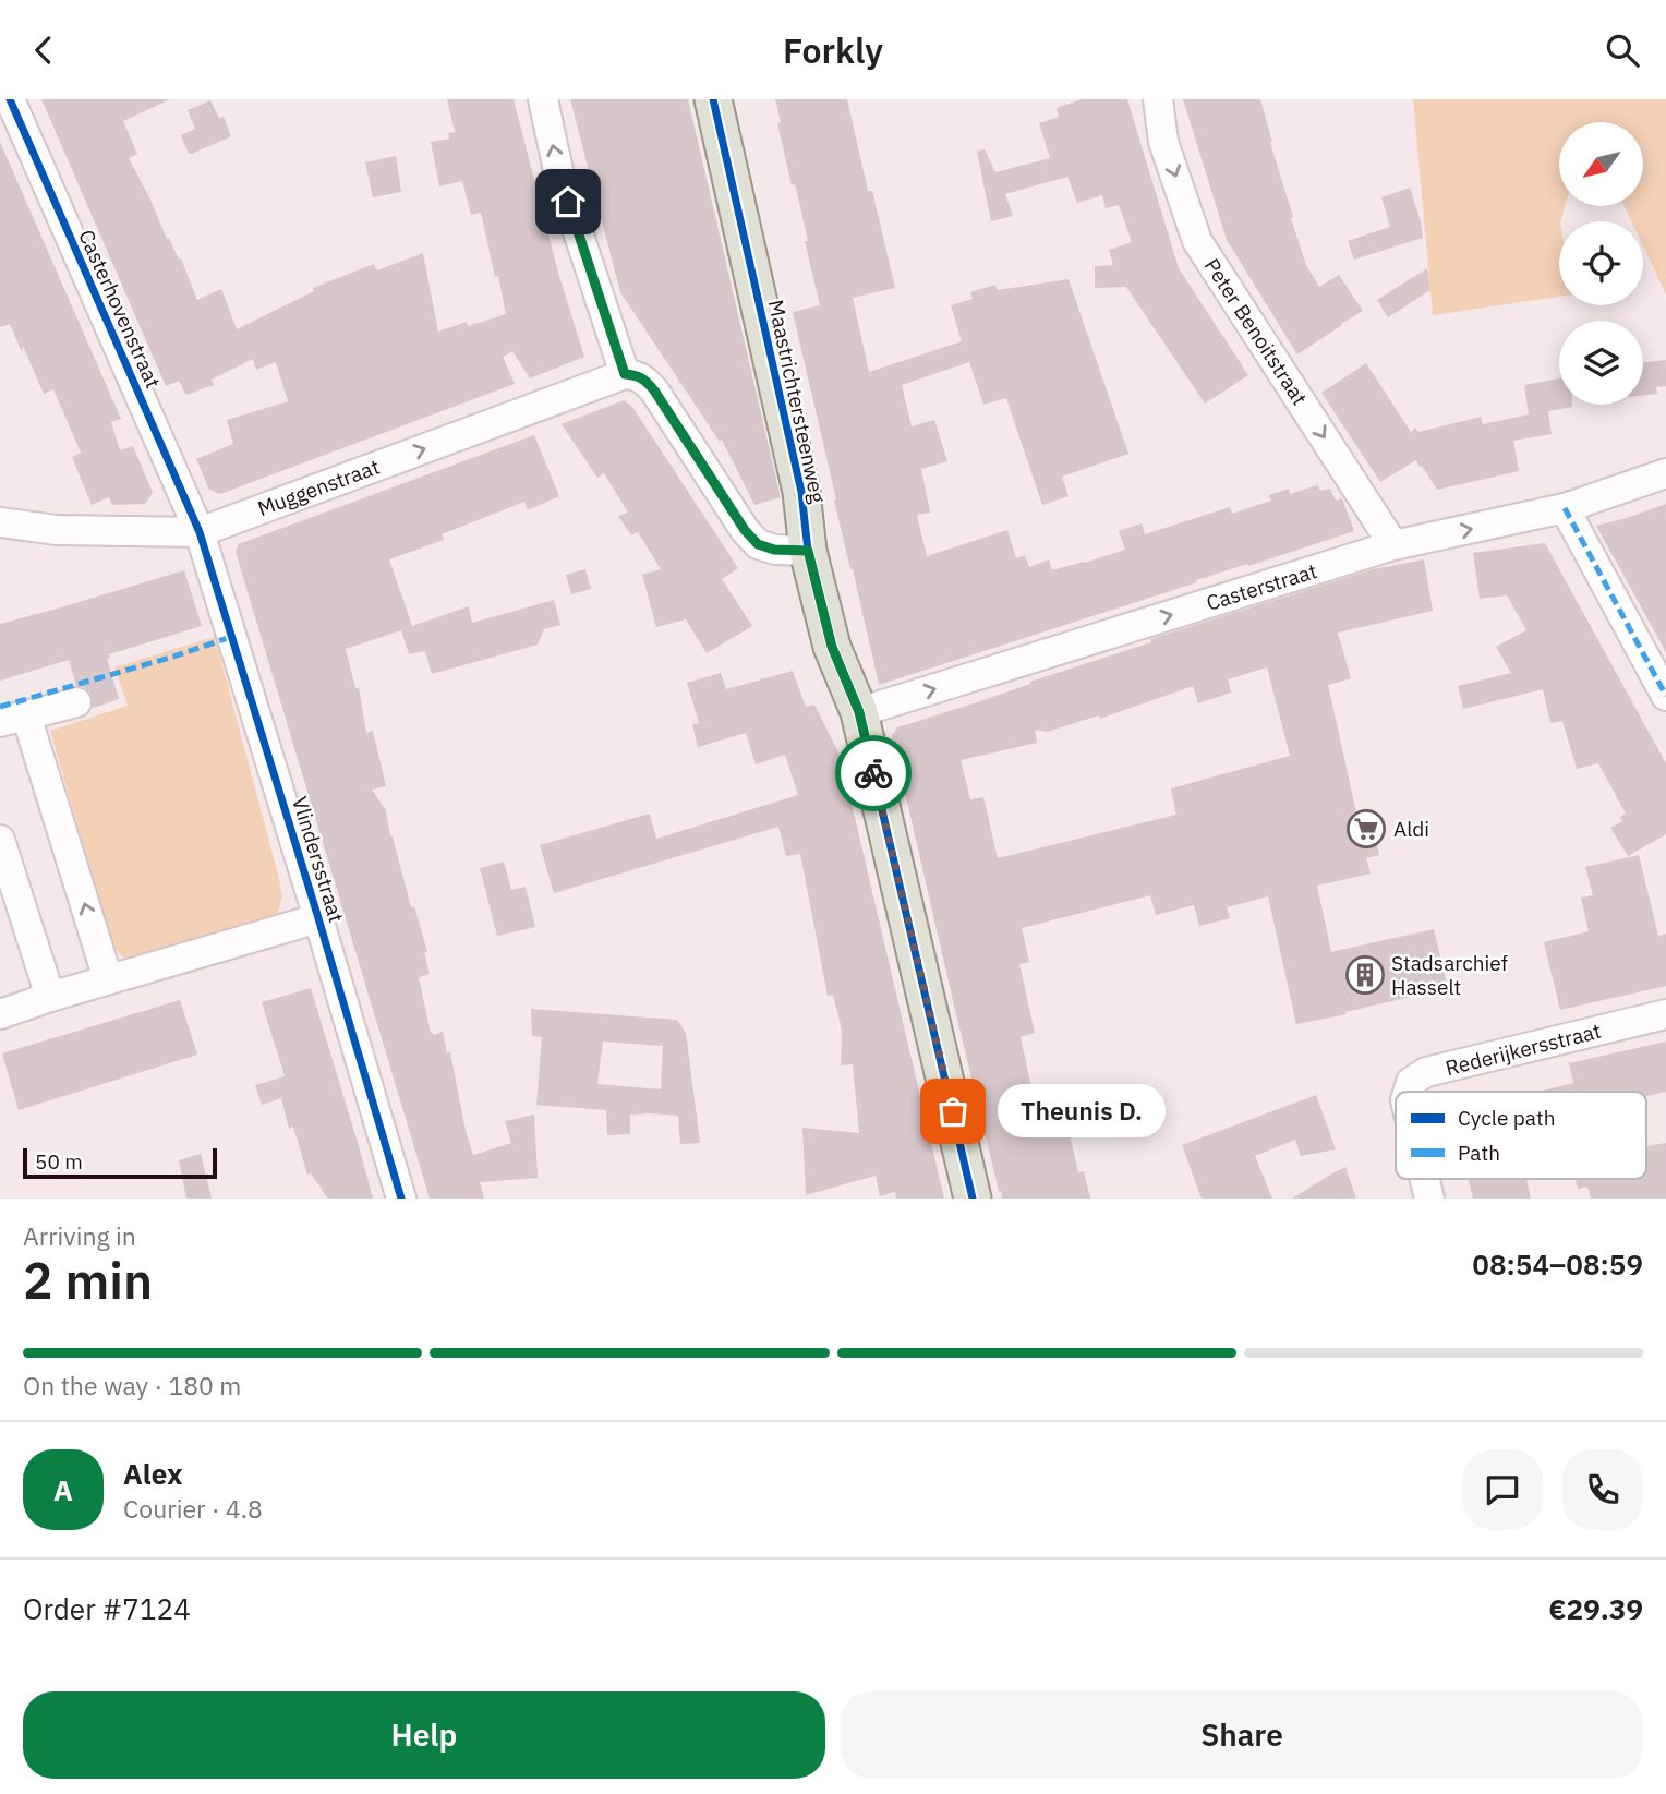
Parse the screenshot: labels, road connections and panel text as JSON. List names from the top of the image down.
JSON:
{
  "streets": {
    "main road": ["Maastrichtersteenweg"],
    "street": [
      "Casterhovenstraat",
      "Peter Benoitstraat",
      "Muggenstraat",
      "Casterstraat",
      "Vlindersstraat",
      "Rederijkersstraat"
    ]
  },
  "crossings": [
    ["Casterhovenstraat", "Muggenstraat"],
    ["Casterhovenstraat", "Vlindersstraat"],
    ["Peter Benoitstraat", "Casterstraat"],
    ["Maastrichtersteenweg", "Casterstraat"],
    ["Muggenstraat", "Vlindersstraat"]
  ],
  "one_way": ["Peter Benoitstraat", "Muggenstraat", "Casterstraat"],
  "places": {
    "supermarket": ["Aldi"],
    "building": ["Stadsarchief Hasselt"],
    "other": ["Theunis D."]
  },
  "legend": ["Cycle path", "Path"],
  "scale_bar": "50 m",
  "north": "bottom left",
  "page": {
    "header": "Forkly",
    "bubble": "Theunis D.",
    "scale": "50 m",
    "heading": ["2 min", "Arriving in", "08:54–08:59"],
    "panel": [
      "Alex",
      "Courier · 4.8",
      "Order #7124",
      "€29.39"
    ],
    "bar": "On the way · 180 m",
    "round": "A",
    "buttons": ["Help", "Share"]
  }
}
